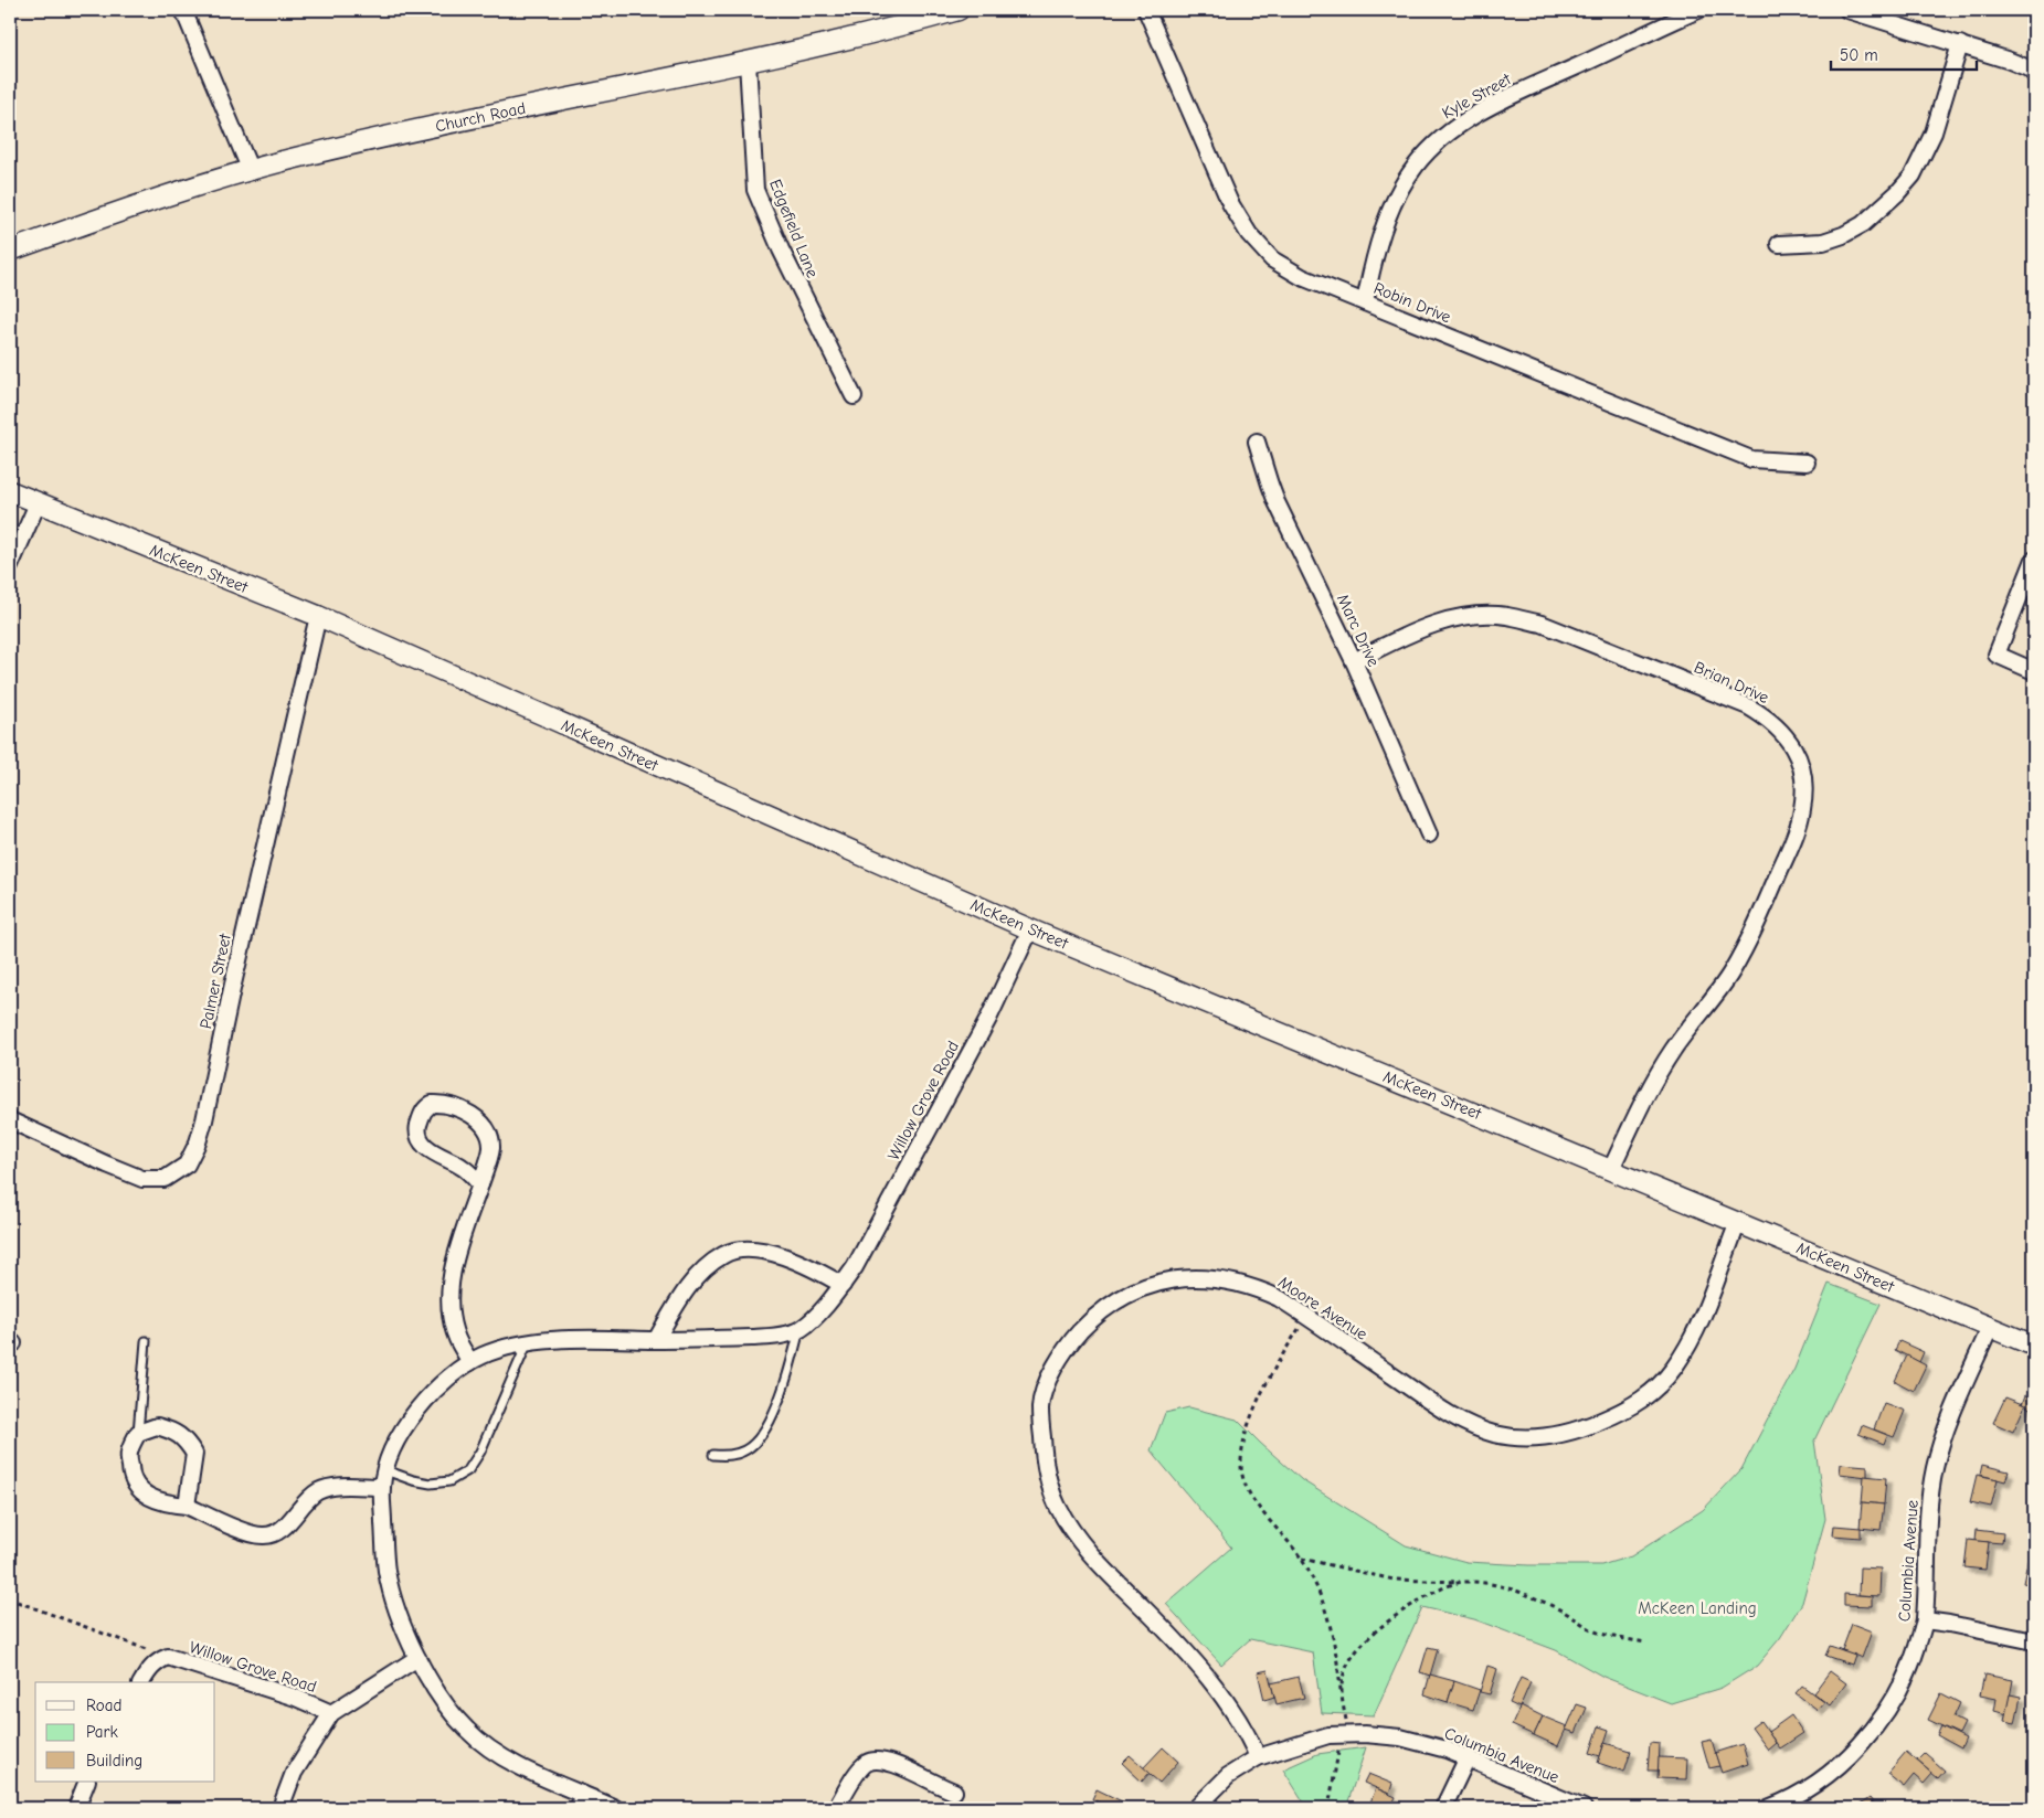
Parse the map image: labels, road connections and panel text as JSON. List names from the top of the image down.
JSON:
{
  "streets": {
    "street": [
      "Kyle Street",
      "Church Road",
      "Edgefield Lane",
      "Robin Drive",
      "McKeen Street",
      "Marc Drive",
      "Brian Drive",
      "Palmer Street",
      "Willow Grove Road",
      "Moore Avenue",
      "Columbia Avenue"
    ]
  },
  "crossings": [
    ["Kyle Street", "Robin Drive"],
    ["Church Road", "Edgefield Lane"],
    ["McKeen Street", "Brian Drive"],
    ["McKeen Street", "Palmer Street"],
    ["McKeen Street", "Willow Grove Road"],
    ["McKeen Street", "Moore Avenue"],
    ["McKeen Street", "Columbia Avenue"],
    ["Marc Drive", "Brian Drive"],
    ["Moore Avenue", "Columbia Avenue"]
  ],
  "parks": ["McKeen Landing"],
  "legend": ["Road", "Park", "Building"],
  "scale_bar": "50 m"
}
